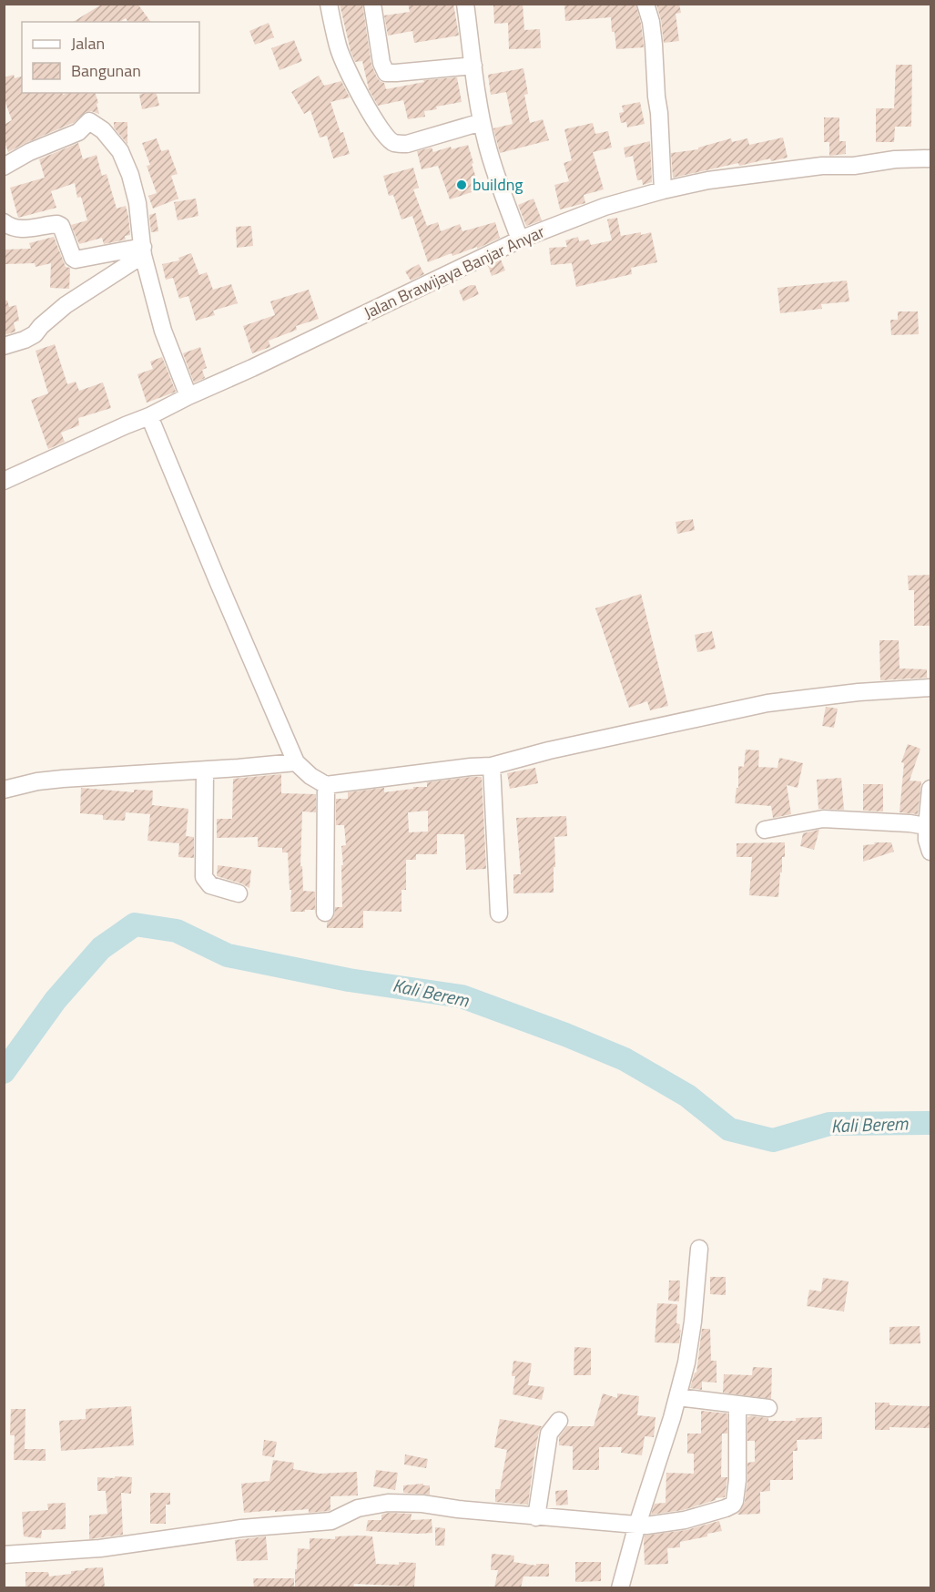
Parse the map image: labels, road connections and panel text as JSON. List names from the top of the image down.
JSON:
{
  "streets": {
    "street": ["Jalan Brawijaya Banjar Anyar"]
  },
  "water": ["Kali Berem"],
  "places": ["buildng"],
  "legend": ["Jalan", "Bangunan"]
}
